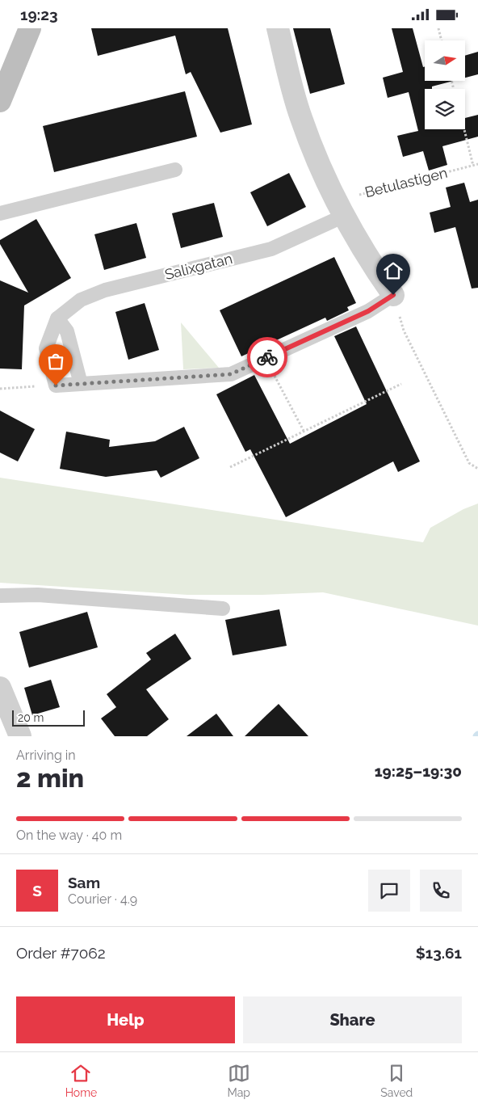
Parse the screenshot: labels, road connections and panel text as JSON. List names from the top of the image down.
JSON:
{
  "streets": {
    "lane": ["Salixgatan"],
    "path": ["Betulastigen"]
  },
  "crossings": [
    ["Betulastigen", "Salixgatan"]
  ],
  "scale_bar": "20 m",
  "north": "right",
  "page": {
    "status": "19:23",
    "scale": "20 m",
    "heading": ["2 min", "Arriving in", "19:25–19:30"],
    "panel": [
      "Sam",
      "Courier · 4.9",
      "Order #7062",
      "$13.61"
    ],
    "bar": "On the way · 40 m",
    "round": "S",
    "buttons": ["Help", "Share"],
    "tabs": ["Home", "Map", "Saved"]
  }
}
